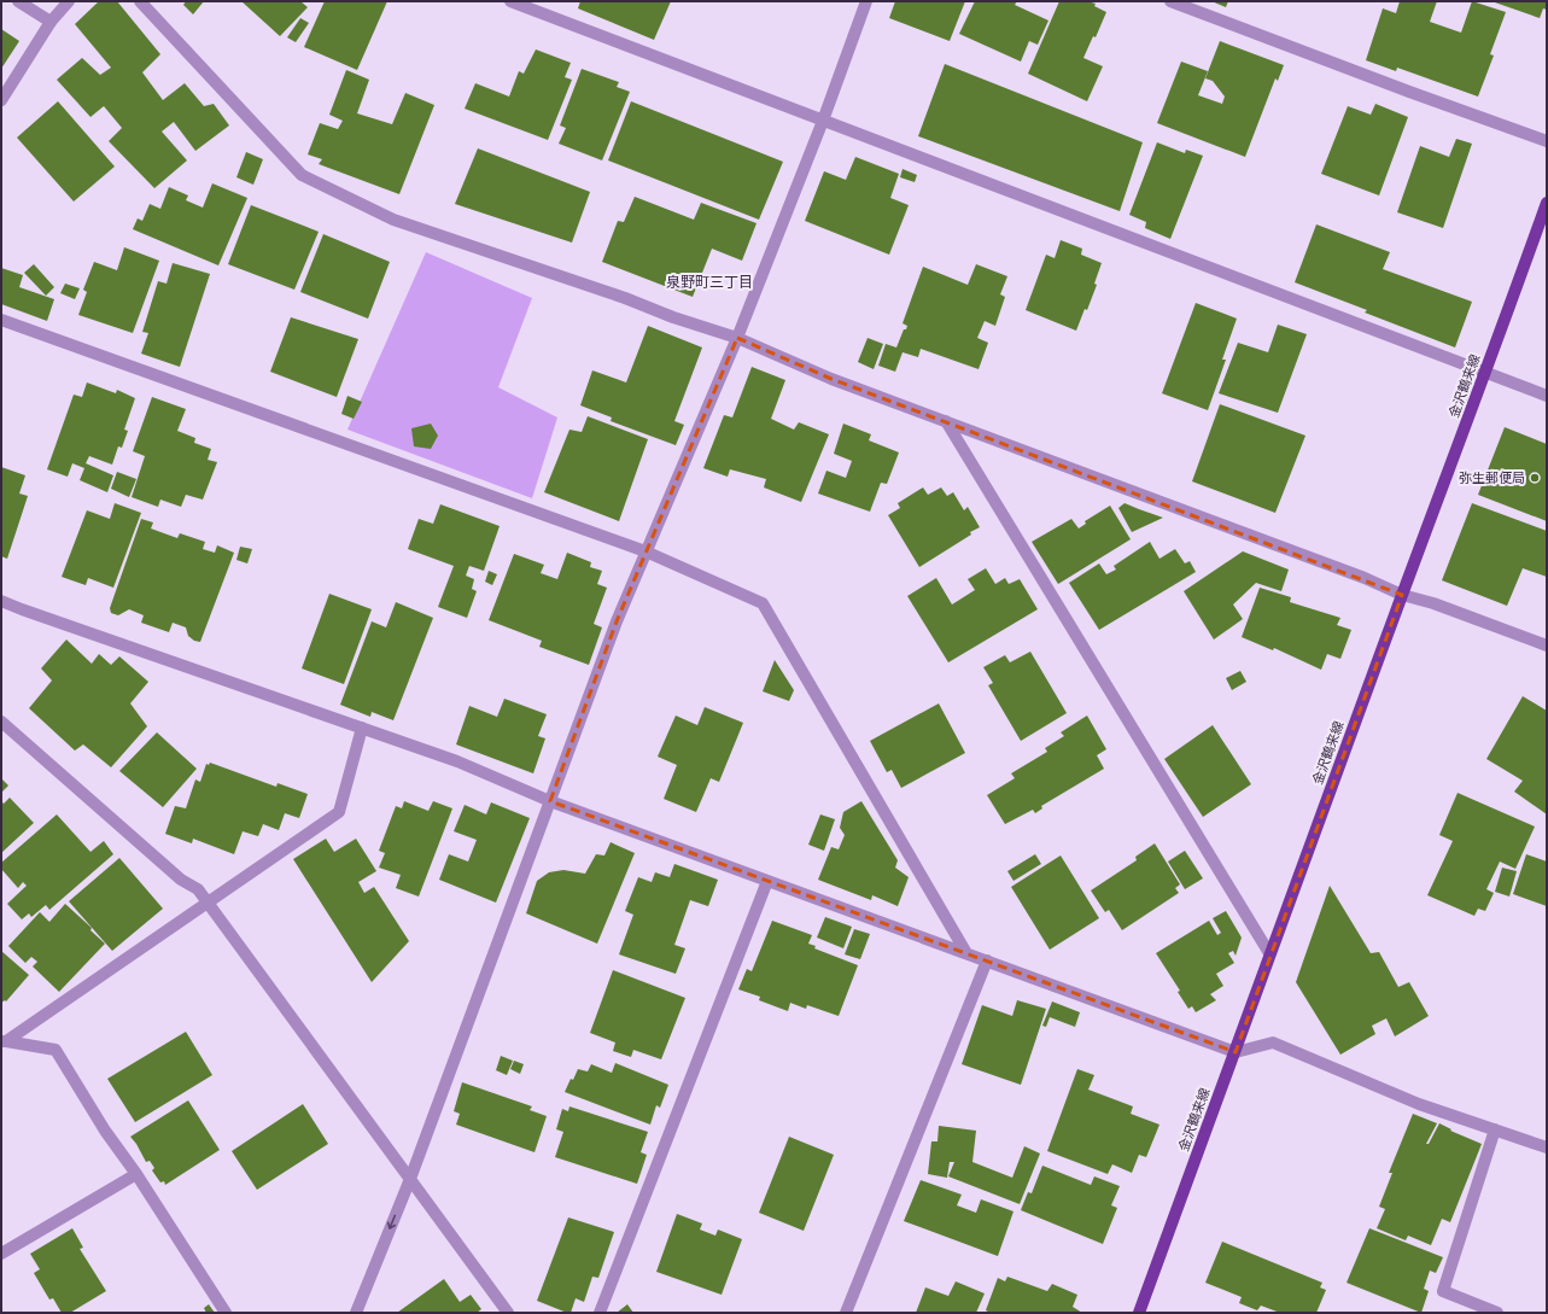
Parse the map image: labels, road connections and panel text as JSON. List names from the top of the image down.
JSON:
{
  "streets": {
    "main road": ["金沢鶴来線"]
  },
  "districts": ["泉野町三丁目"],
  "places": ["弥生郵便局"]
}
